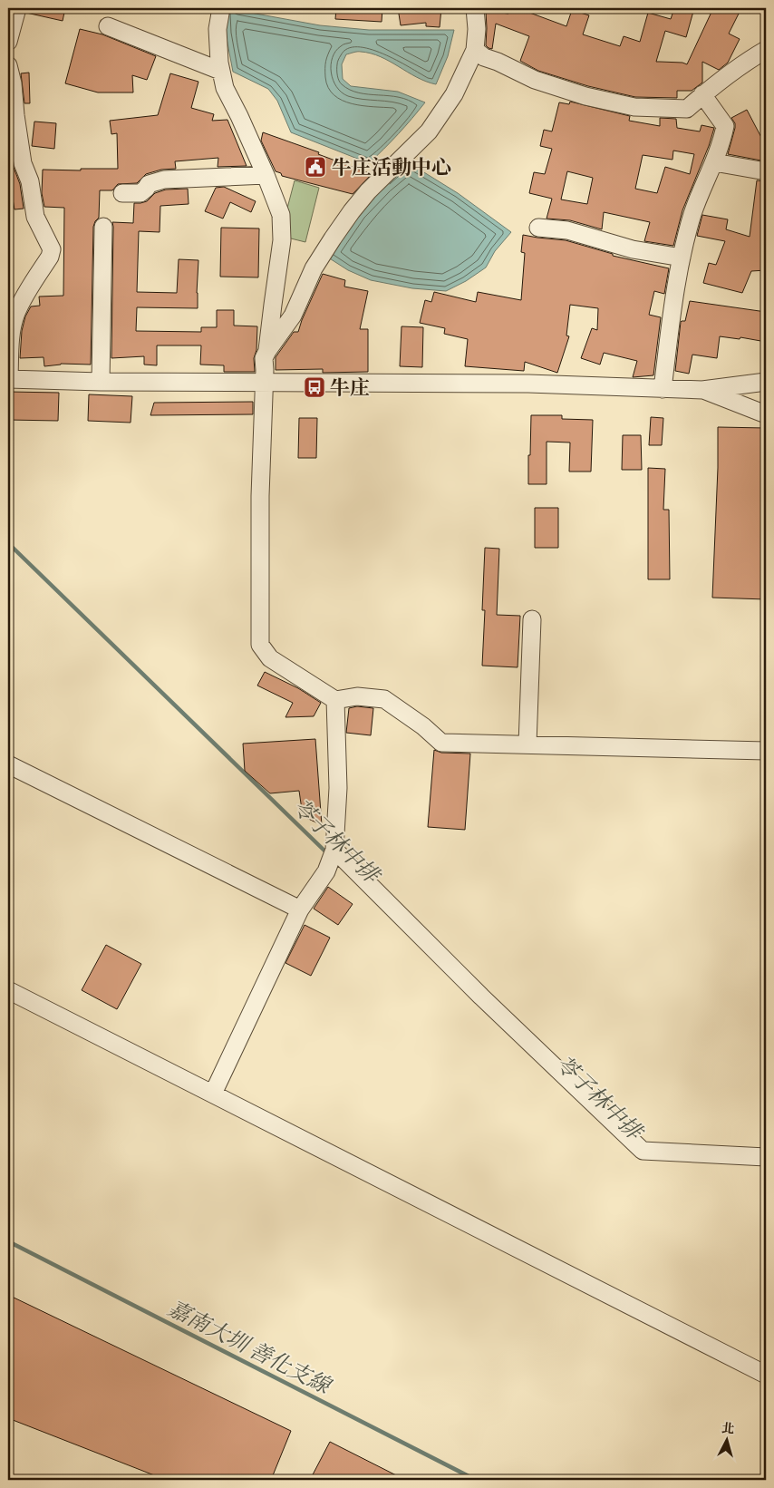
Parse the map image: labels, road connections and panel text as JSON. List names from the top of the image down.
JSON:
{
  "water": ["苓子林中排", "嘉南大圳 善化支線"],
  "places": {
    "public building": ["牛庄活動中心"],
    "bus stop": ["牛庄"]
  },
  "north": "top"
}
